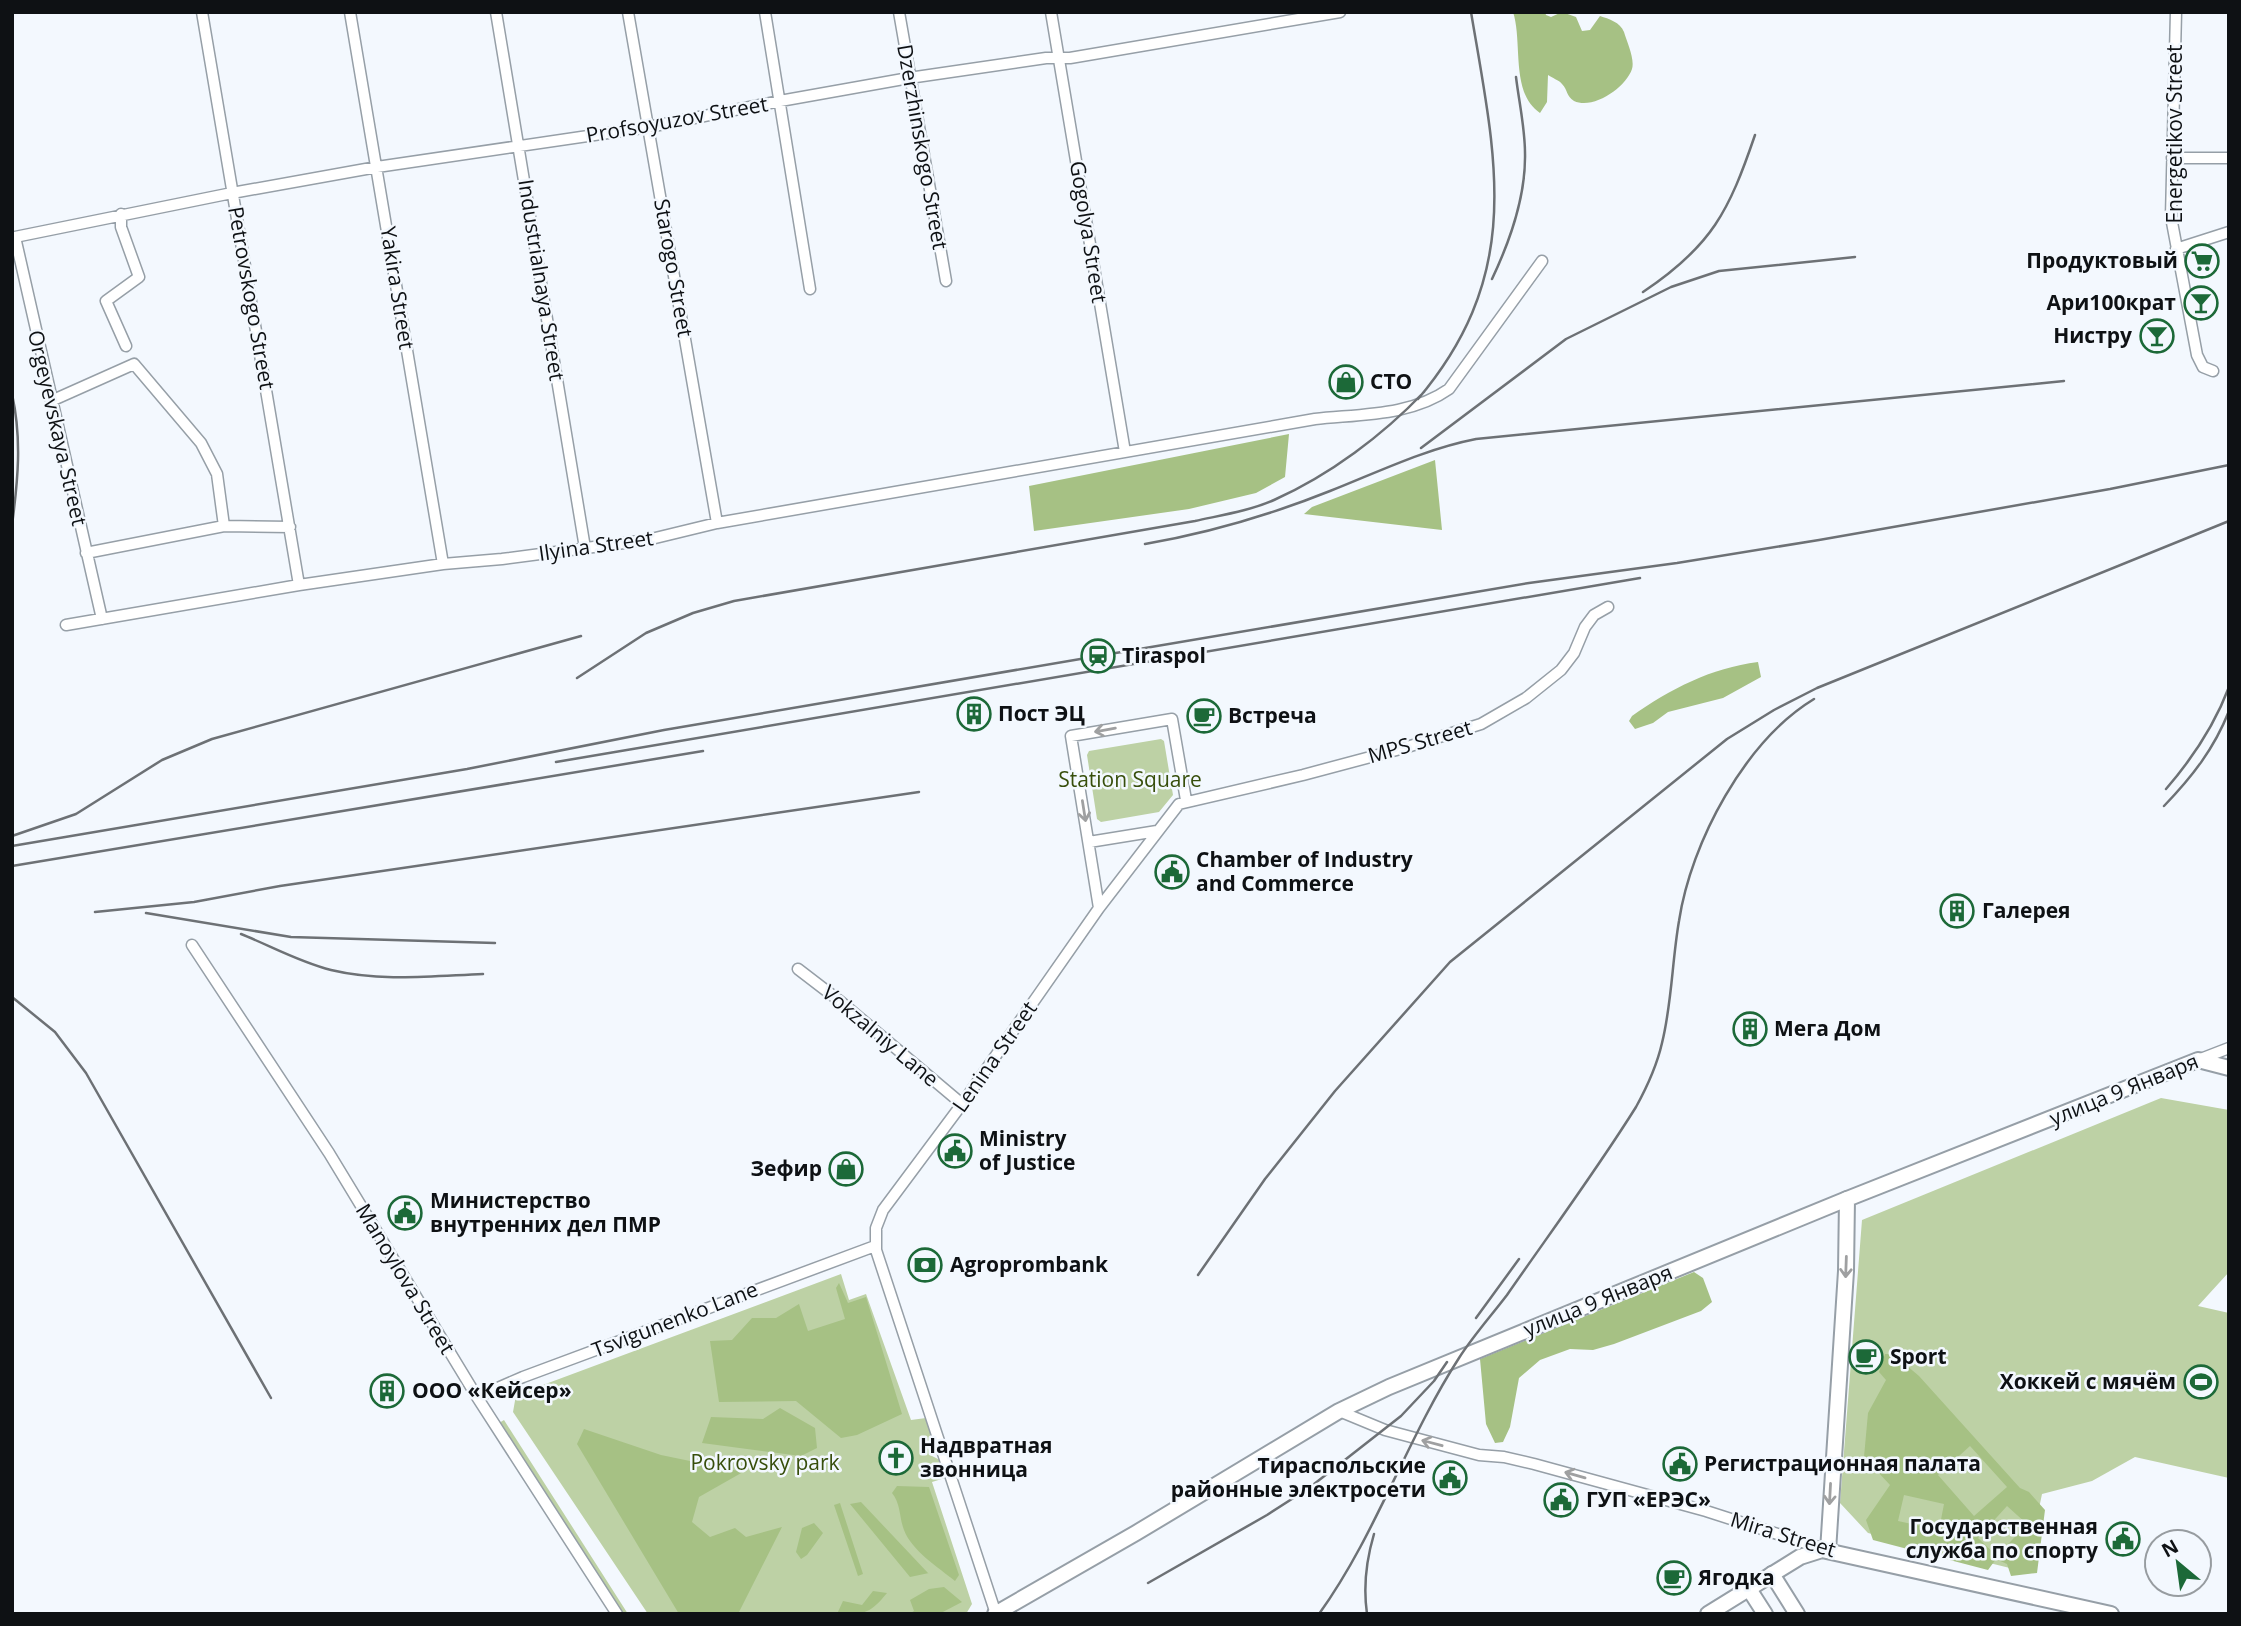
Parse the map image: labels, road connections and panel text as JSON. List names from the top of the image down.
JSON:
{
  "streets": {
    "main road": ["улица 9 Января", "Mira Street"],
    "street": [
      "Profsoyuzov Street",
      "Energetikov Street",
      "Dzerzhinskogo Street",
      "Gogolya Street",
      "Starogo Street",
      "Industrialnaya Street",
      "Yakira Street",
      "Petrovskogo Street",
      "Orgeyevskaya Street",
      "Ilyina Street",
      "MPS Street",
      "Vokzalniy Lane",
      "Lenina Street",
      "Manoylova Street",
      "Tsvigunenko Lane"
    ]
  },
  "crossings": [
    ["Profsoyuzov Street", "Dzerzhinskogo Street"],
    ["Profsoyuzov Street", "Gogolya Street"],
    ["Profsoyuzov Street", "Starogo Street"],
    ["Profsoyuzov Street", "Industrialnaya Street"],
    ["Profsoyuzov Street", "Yakira Street"],
    ["Profsoyuzov Street", "Petrovskogo Street"],
    ["Profsoyuzov Street", "Orgeyevskaya Street"],
    ["Gogolya Street", "Ilyina Street"],
    ["Starogo Street", "Ilyina Street"],
    ["Industrialnaya Street", "Ilyina Street"],
    ["Yakira Street", "Ilyina Street"],
    ["Petrovskogo Street", "Ilyina Street"],
    ["Orgeyevskaya Street", "Ilyina Street"],
    ["MPS Street", "Lenina Street"],
    ["Vokzalniy Lane", "Lenina Street"],
    ["Lenina Street", "Tsvigunenko Lane"],
    ["улица 9 Января", "Mira Street"],
    ["Manoylova Street", "Tsvigunenko Lane"]
  ],
  "one_way": ["Mira Street"],
  "parks": ["Station Square", "Pokrovsky park"],
  "places": {
    "supermarket": ["Продуктовый"],
    "bar": ["Ари100крат", "Нистру"],
    "shop": ["СТО", "Зефир"],
    "station": ["Tiraspol"],
    "building": [
      "Пост ЭЦ",
      "Галерея",
      "Мега Дом",
      "ООО «Кейсер»"
    ],
    "cafe": ["Встреча", "Sport", "Ягодка"],
    "public building": [
      "Chamber of Industry and Commerce",
      "Ministry of Justice",
      "Министерство внутренних дел ПМР",
      "Регистрационная палата",
      "Тираспольские районные электросети",
      "ГУП «ЕРЭС»",
      "Государственная служба по спорту"
    ],
    "bank": ["Agroprombank"],
    "sports": ["Хоккей с мячём"],
    "church": ["Надвратная звонница"]
  },
  "north": "top left"
}
